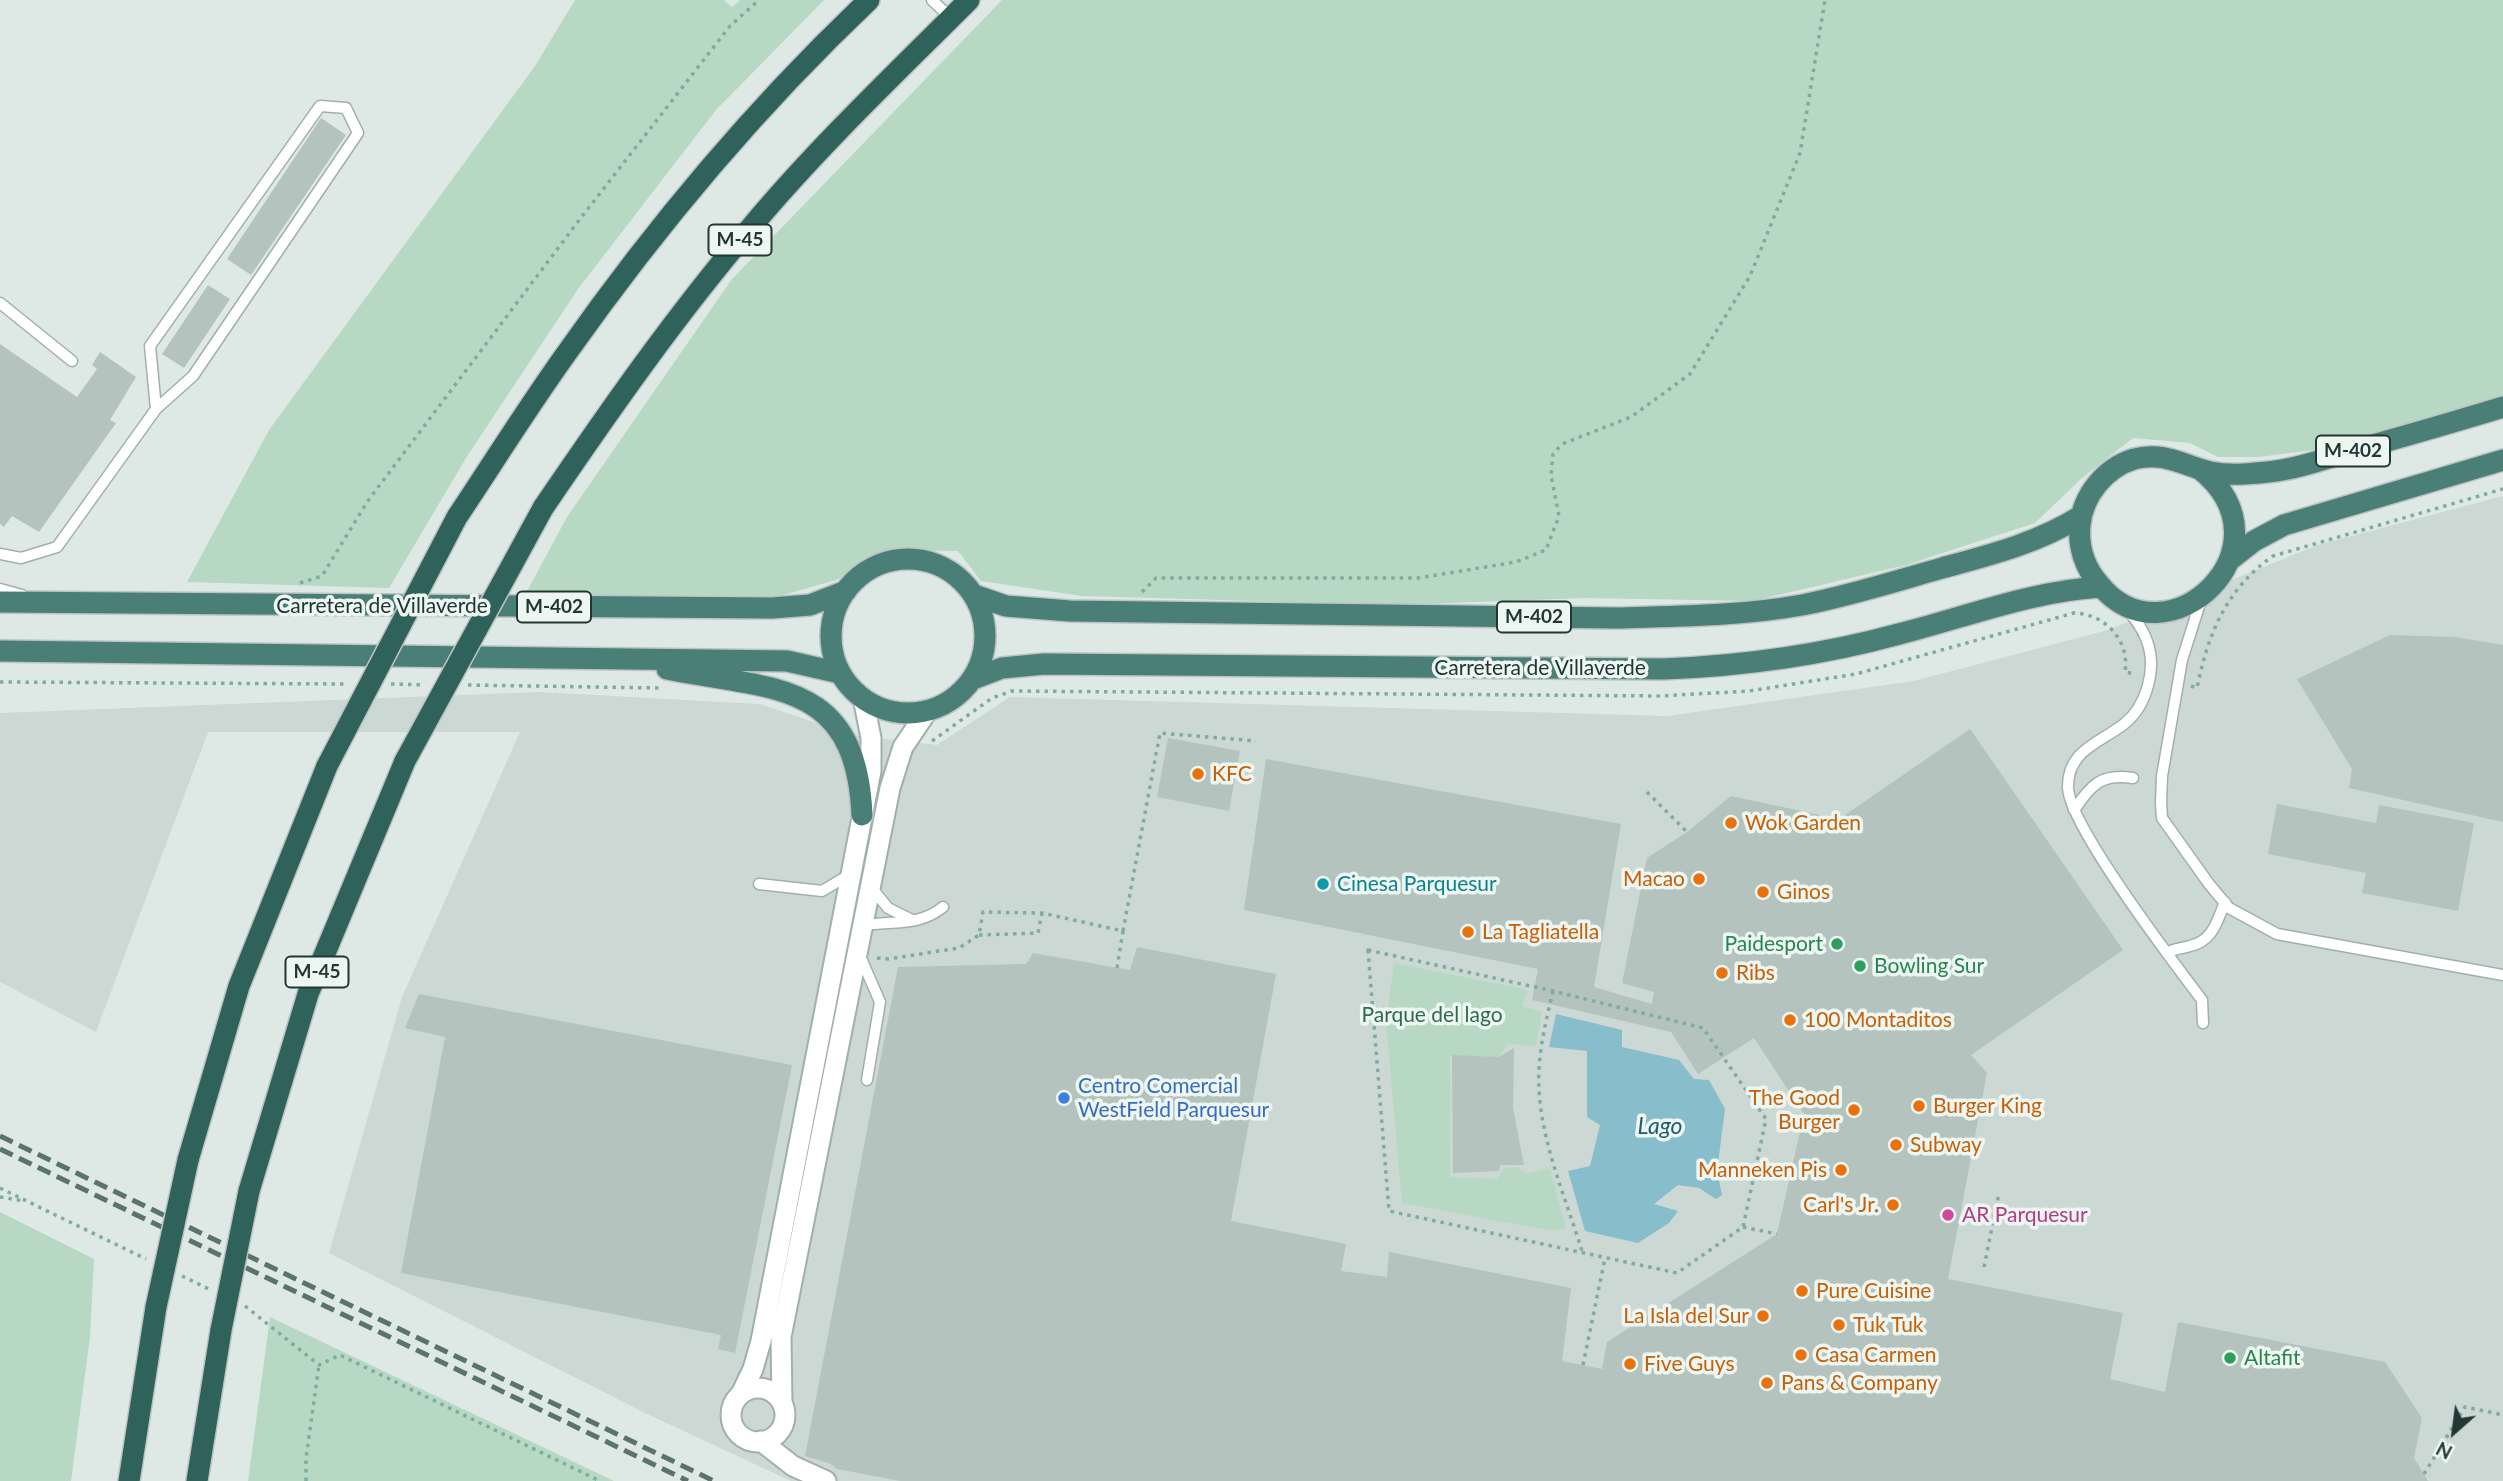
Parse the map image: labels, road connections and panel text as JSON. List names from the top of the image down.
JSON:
{
  "streets": {
    "highway": ["M-45", "M-402", "Carretera de Villaverde"]
  },
  "crossings": [
    ["M-402", "Carretera de Villaverde"]
  ],
  "water": ["Lago"],
  "parks": ["Parque del lago"],
  "places": [
    "KFC",
    "Wok Garden",
    "Macao",
    "Cinesa Parquesur",
    "Ginos",
    "La Tagliatella",
    "Paidesport",
    "Bowling Sur",
    "Ribs",
    "100 Montaditos",
    "Centro Comercial WestField Parquesur",
    "Burger King",
    "The Good Burger",
    "Subway",
    "Manneken Pis",
    "Carl's Jr.",
    "AR Parquesur",
    "Pure Cuisine",
    "La Isla del Sur",
    "Tuk Tuk",
    "Casa Carmen",
    "Altafit",
    "Five Guys",
    "Pans & Company"
  ],
  "north": "bottom left"
}
